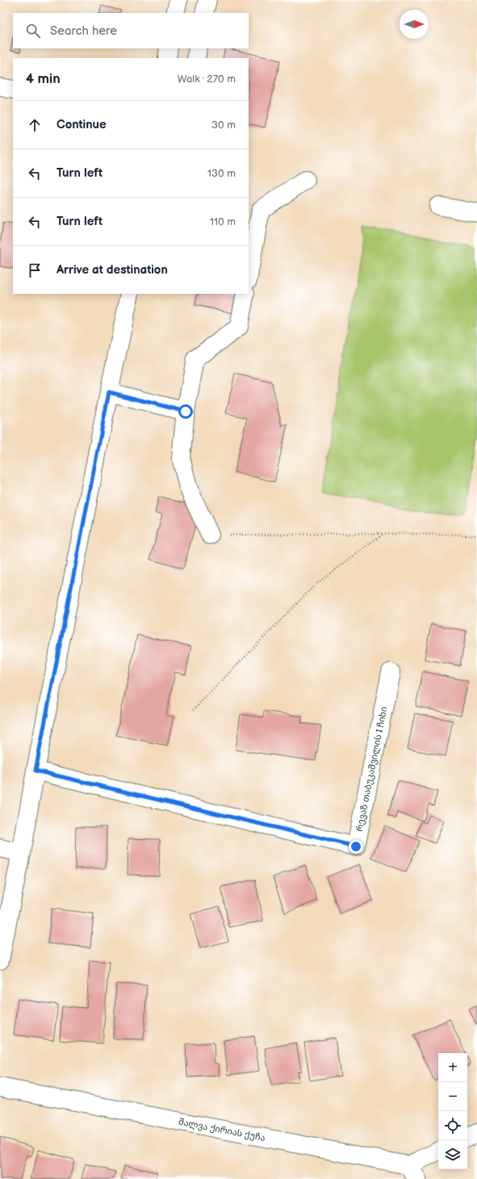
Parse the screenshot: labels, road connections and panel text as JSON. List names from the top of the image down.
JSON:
{
  "streets": {
    "street": ["რევაზ თაბუკაშვილის I ჩიხი", "შალვა ქირიას ქუჩა"]
  },
  "north": "right",
  "page": {
    "search": "Search here",
    "heading": ["4 min", "Walk · 270 m"],
    "list": [
      ["Continue", "30 m"],
      ["Turn left", "130 m"],
      ["Turn left", "110 m"],
      "Arrive at destination"
    ],
    "map_buttons": ["+", "−"]
  }
}
